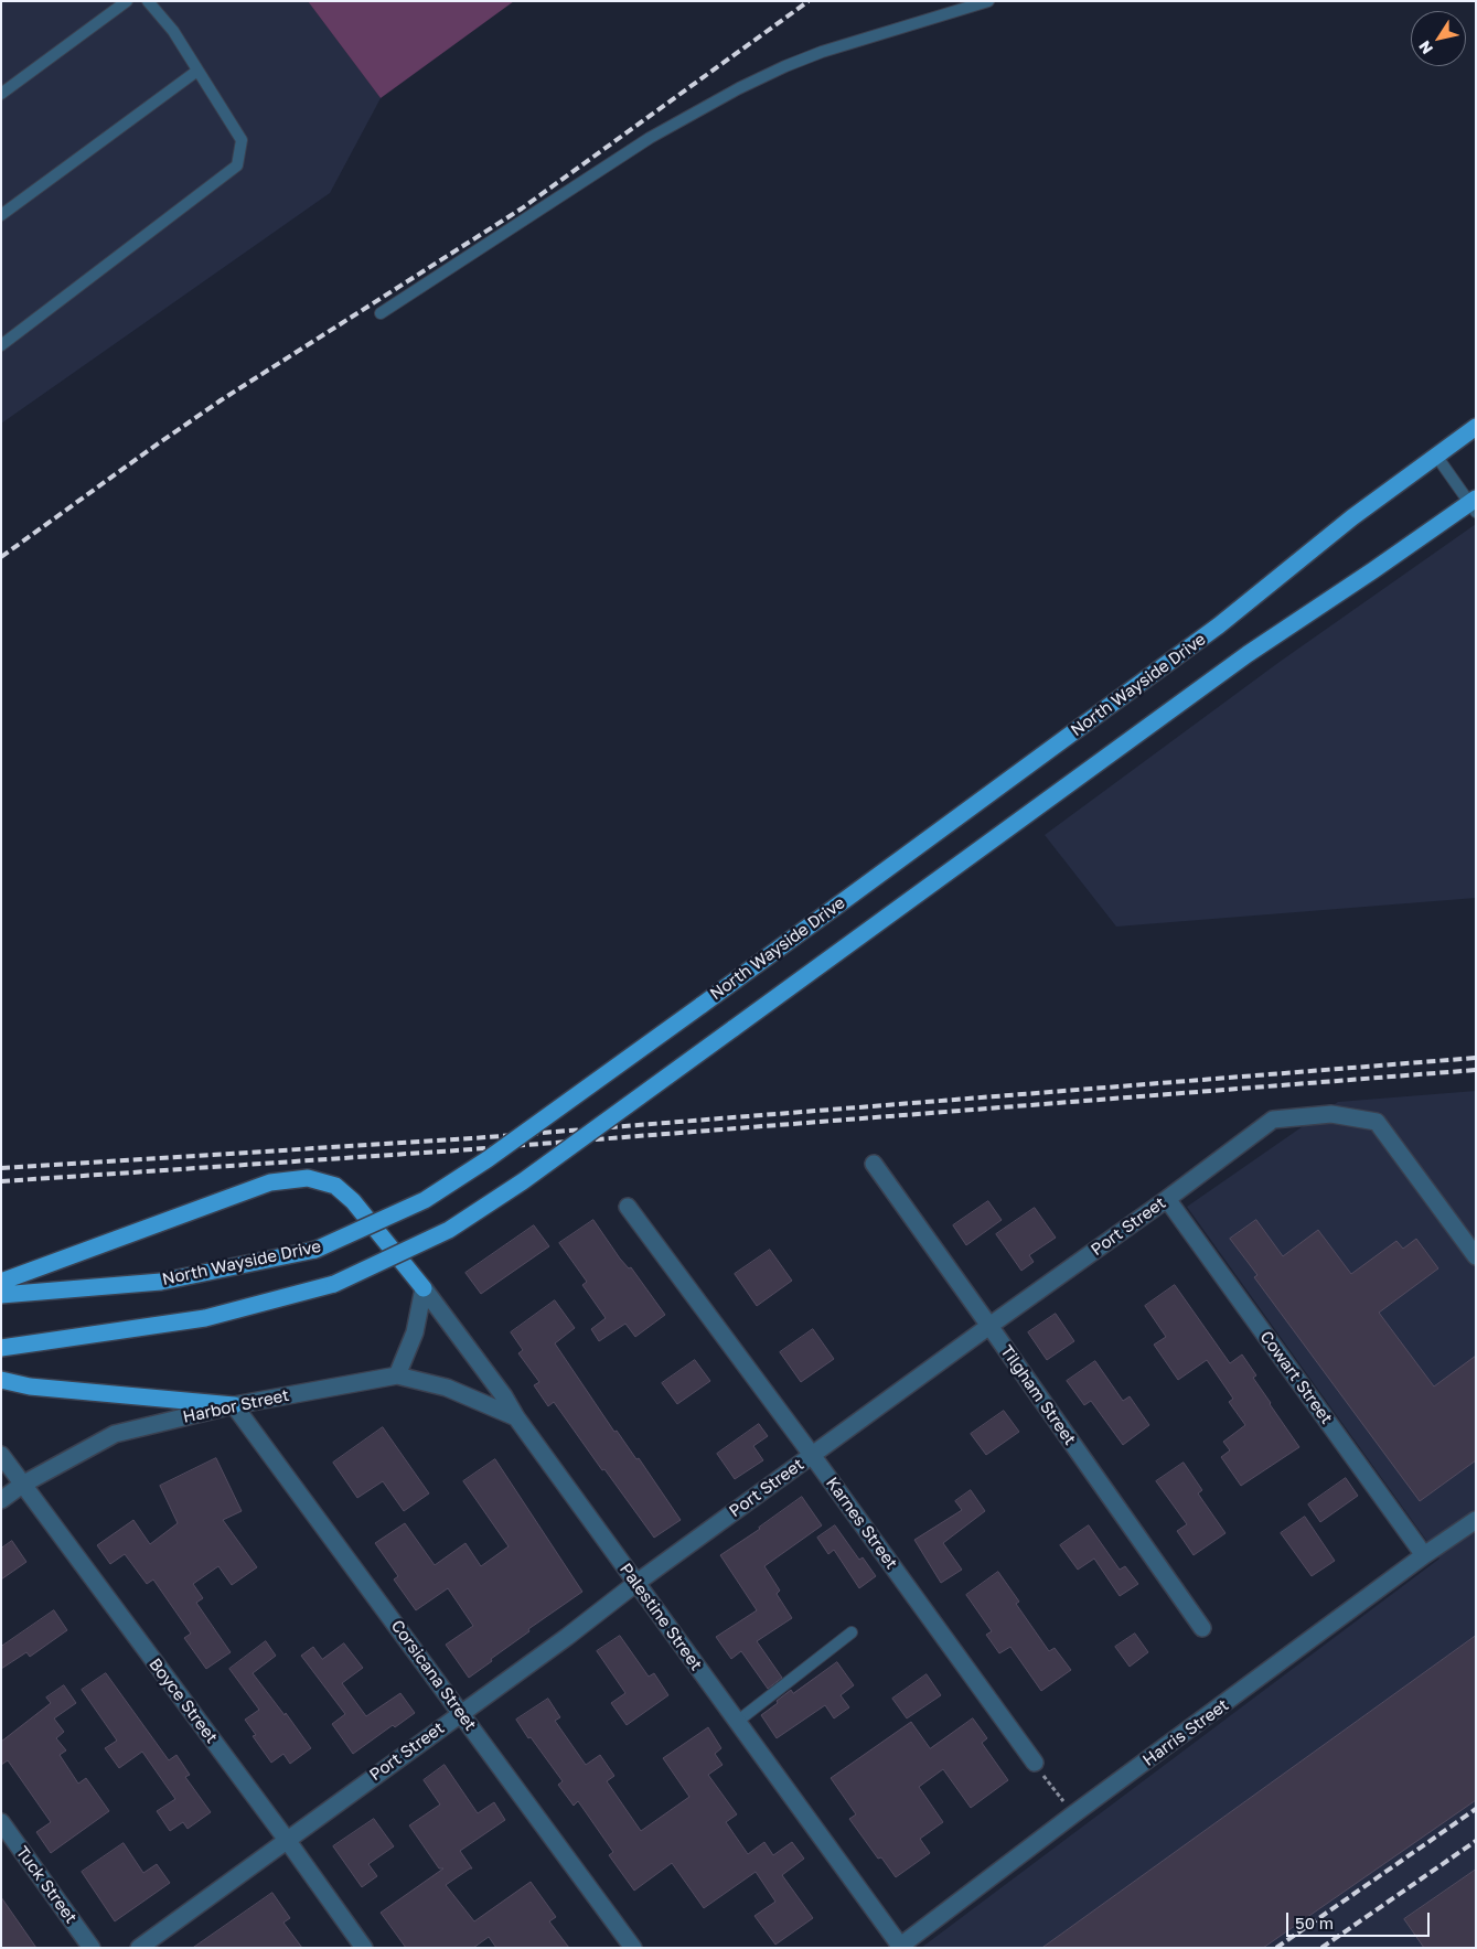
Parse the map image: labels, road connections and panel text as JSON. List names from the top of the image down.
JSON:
{
  "streets": {
    "main road": ["North Wayside Drive"],
    "street": [
      "Port Street",
      "Cowart Street",
      "Tilgham Street",
      "Harbor Street",
      "Karnes Street",
      "Palestine Street",
      "Corsicana Street",
      "Boyce Street",
      "Harris Street",
      "Tuck Street"
    ]
  },
  "crossings": [
    ["Port Street", "Cowart Street"],
    ["Port Street", "Tilgham Street"],
    ["Port Street", "Karnes Street"],
    ["Port Street", "Palestine Street"],
    ["Port Street", "Corsicana Street"],
    ["Port Street", "Boyce Street"],
    ["Cowart Street", "Harris Street"],
    ["Harbor Street", "Corsicana Street"],
    ["Harbor Street", "Boyce Street"],
    ["Palestine Street", "Harris Street"]
  ],
  "scale_bar": "50 m",
  "north": "bottom left"
}
